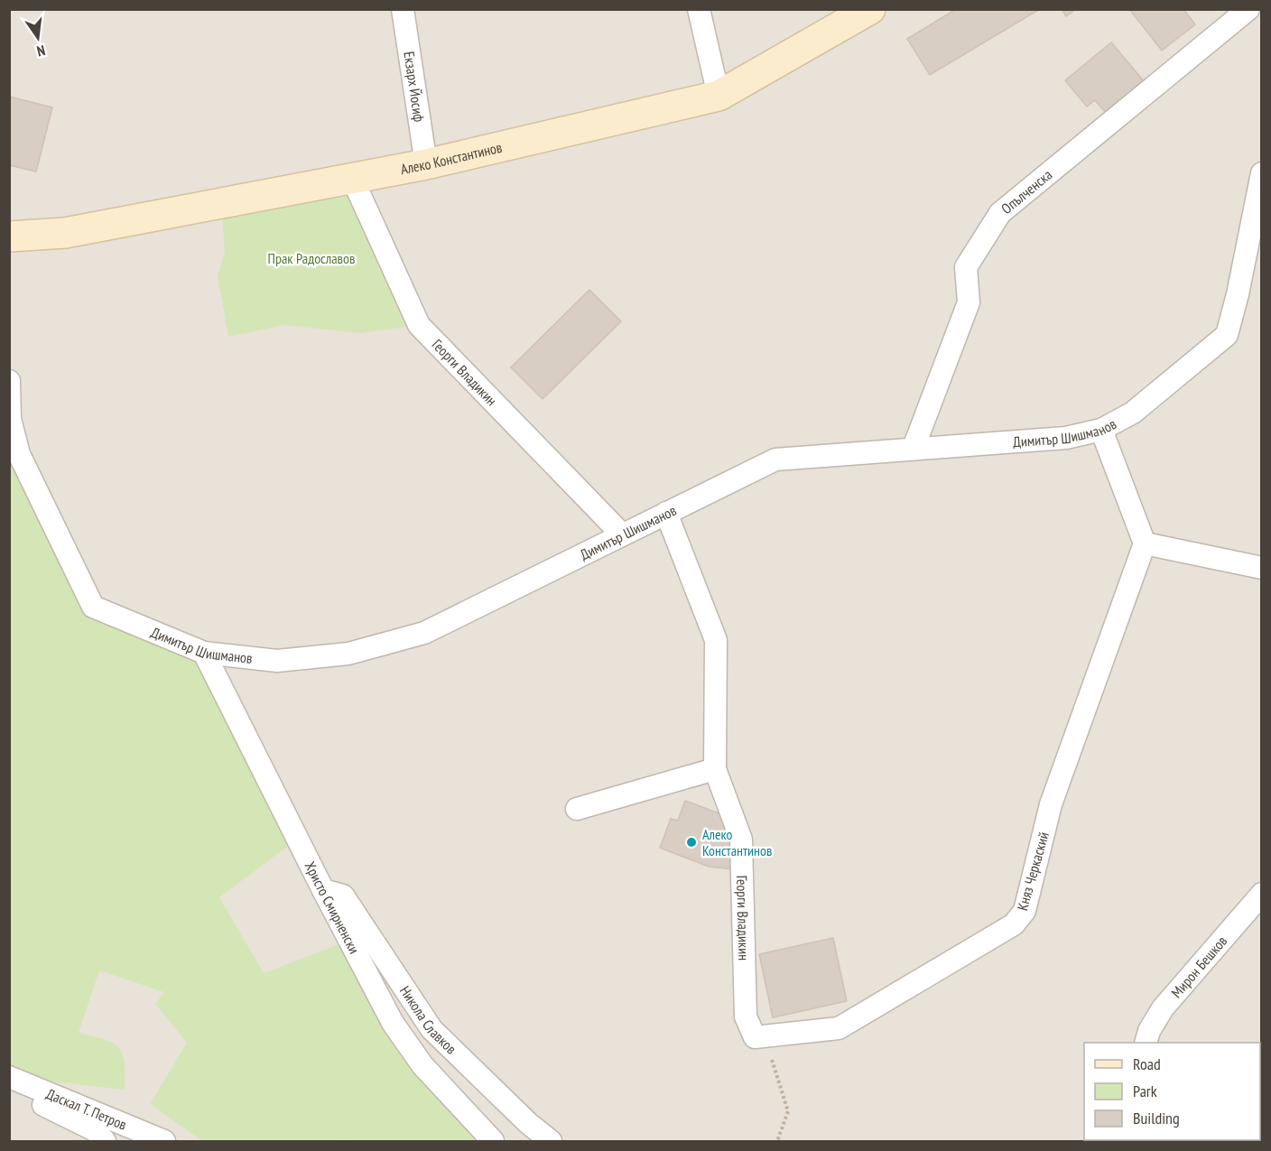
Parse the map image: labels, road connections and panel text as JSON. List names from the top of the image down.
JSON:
{
  "streets": {
    "street": [
      "Екзарх Йосиф",
      "Алеко Константинов",
      "Опълченска",
      "Георги Владикин",
      "Димитър Шишманов",
      "Княз Черкаский",
      "Христо Смирненски",
      "Мирон Бешков",
      "Никола Славков",
      "Даскал Т. Петров"
    ]
  },
  "crossings": [
    ["Екзарх Йосиф", "Алеко Константинов"],
    ["Алеко Константинов", "Георги Владикин"],
    ["Опълченска", "Димитър Шишманов"],
    ["Георги Владикин", "Димитър Шишманов"],
    ["Георги Владикин", "Княз Черкаский"],
    ["Димитър Шишманов", "Христо Смирненски"],
    ["Христо Смирненски", "Никола Славков"]
  ],
  "parks": ["Прак Радославов"],
  "places": ["Алеко Константинов"],
  "legend": ["Road", "Park", "Building"],
  "north": "bottom"
}
